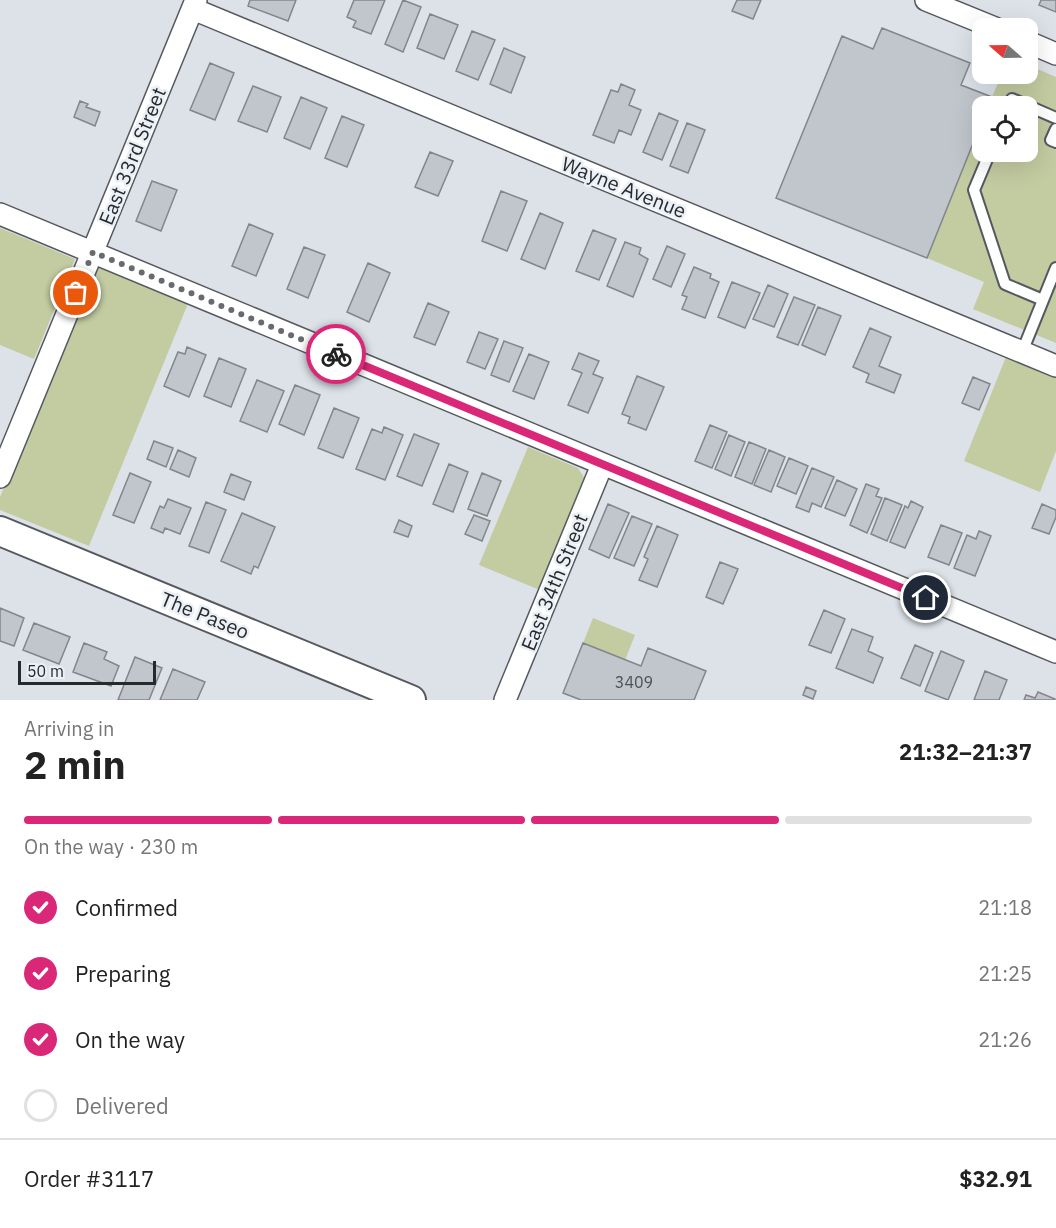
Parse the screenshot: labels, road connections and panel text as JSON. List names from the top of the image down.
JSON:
{
  "streets": {
    "main road": ["The Paseo"],
    "street": ["East 33rd Street", "Wayne Avenue", "East 34th Street"]
  },
  "crossings": [
    ["East 33rd Street", "Wayne Avenue"]
  ],
  "house_numbers": ["3409"],
  "scale_bar": "50 m",
  "north": "left",
  "page": {
    "scale": "50 m",
    "heading": ["2 min", "Arriving in", "21:32–21:37"],
    "panel": ["Order #3117", "$32.91"],
    "bar": "On the way · 230 m",
    "list": [
      ["Confirmed", "21:18"],
      ["Preparing", "21:25"],
      ["On the way", "21:26"],
      "Delivered"
    ]
  }
}
